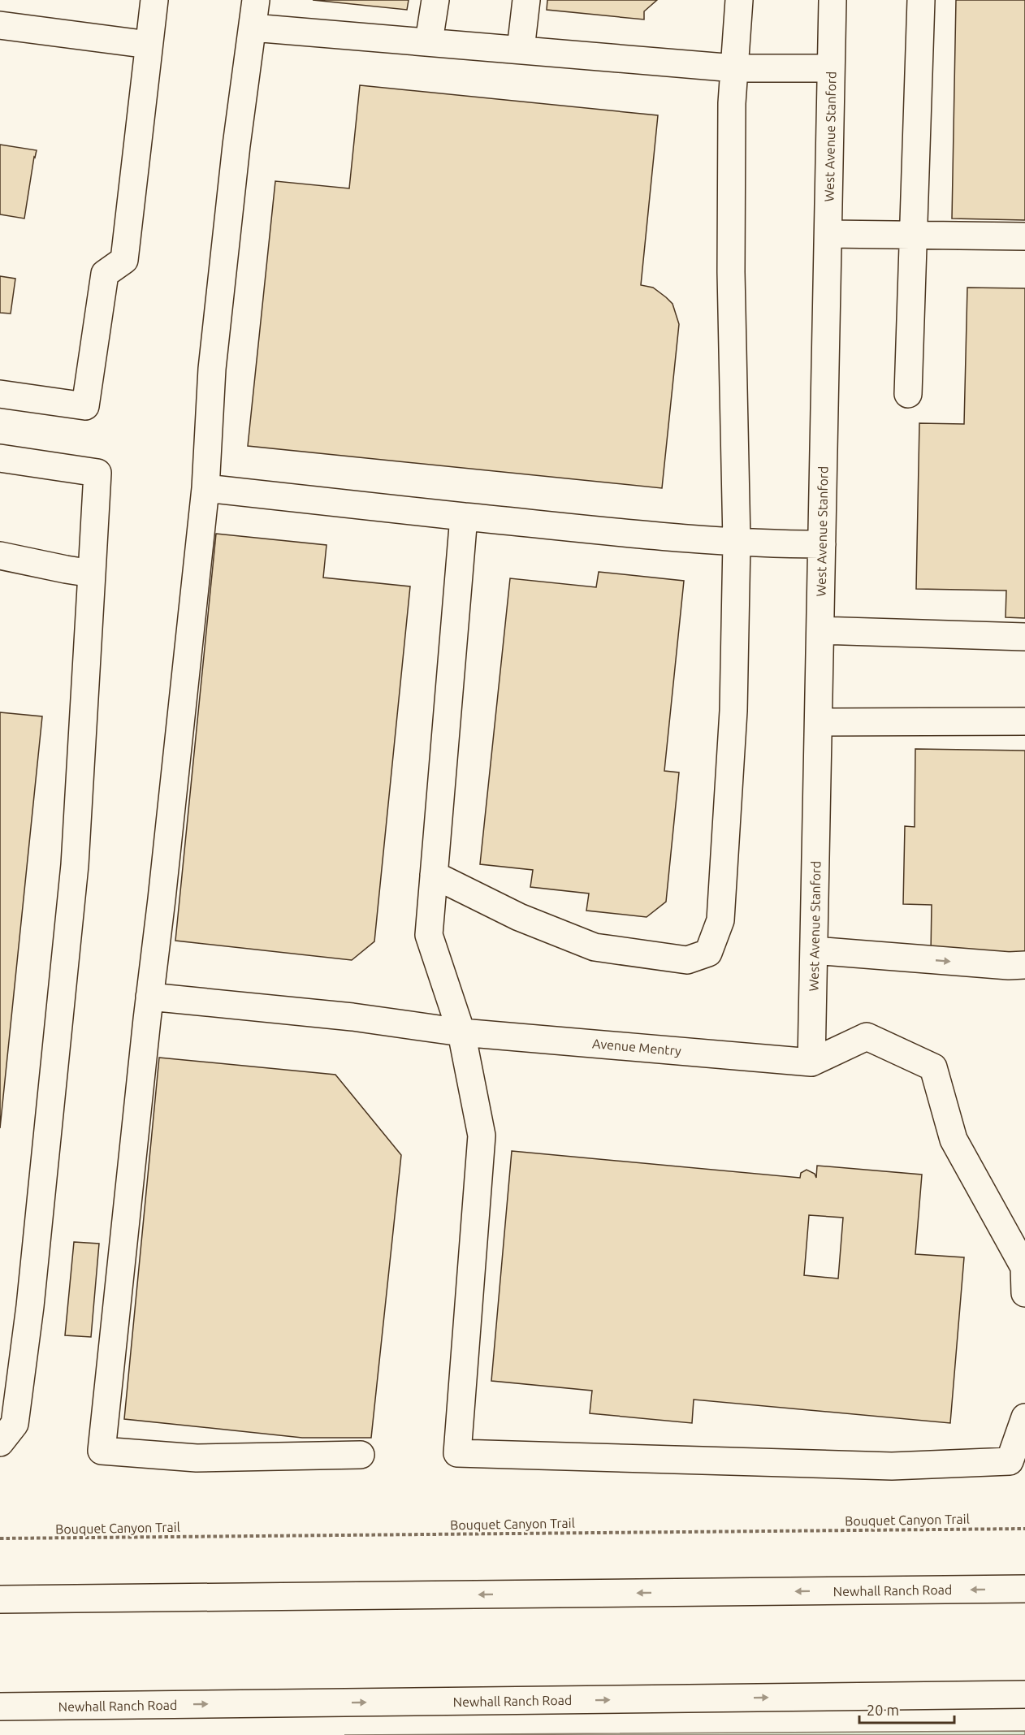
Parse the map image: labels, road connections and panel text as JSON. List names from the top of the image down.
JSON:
{
  "streets": {
    "main road": ["West Avenue Stanford", "Avenue Mentry", "Newhall Ranch Road"],
    "path": ["Bouquet Canyon Trail"]
  },
  "crossings": [
    ["West Avenue Stanford", "Avenue Mentry"]
  ],
  "scale_bar": "20 m"
}
